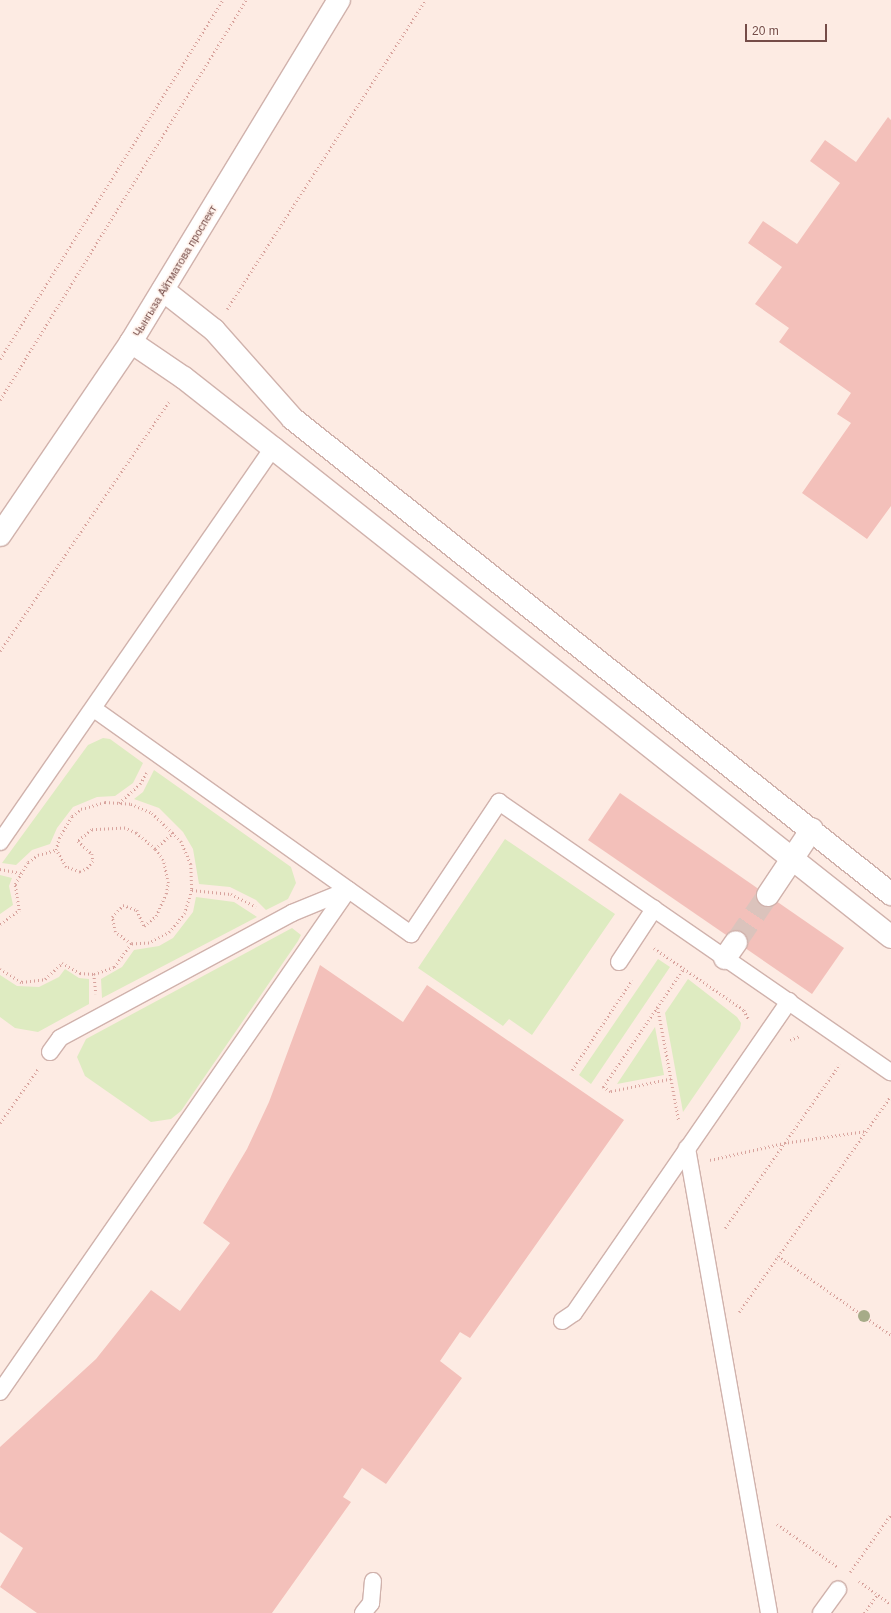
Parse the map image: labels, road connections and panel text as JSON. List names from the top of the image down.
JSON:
{
  "streets": {
    "street": ["Чынгыза Айтматова проспект"]
  },
  "scale_bar": "20 m"
}
